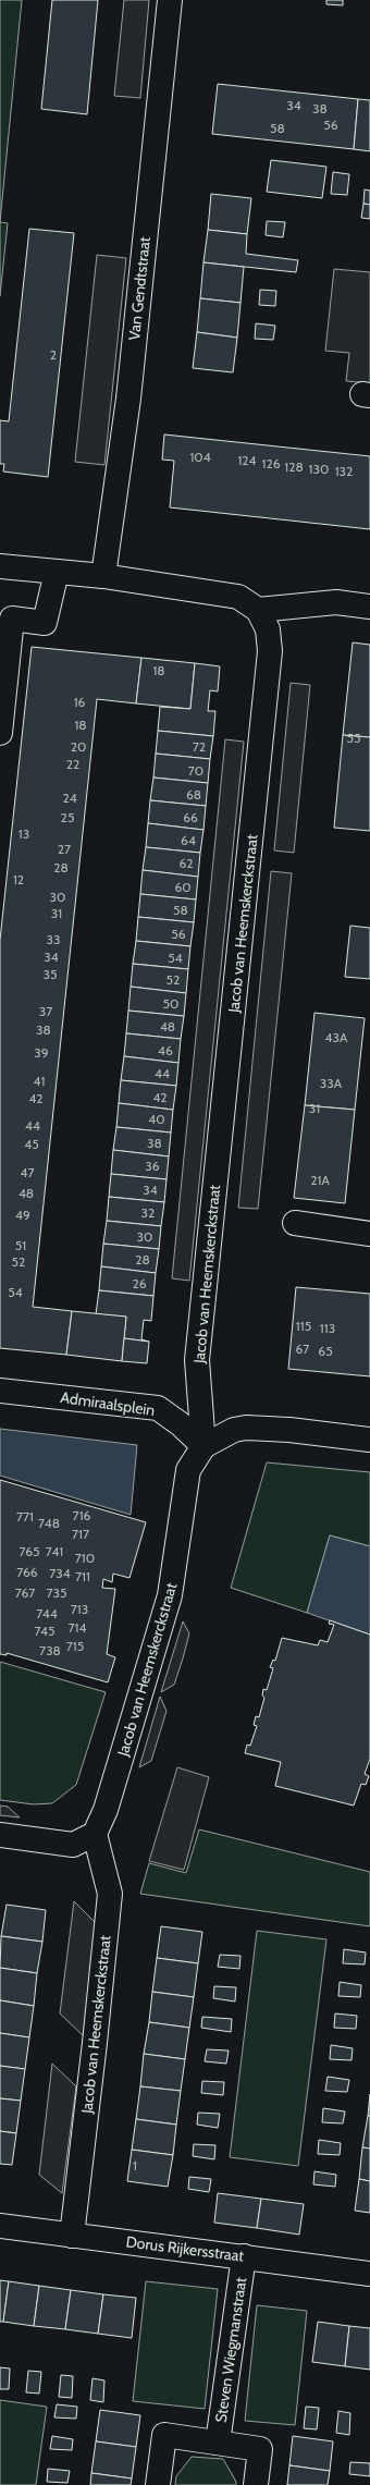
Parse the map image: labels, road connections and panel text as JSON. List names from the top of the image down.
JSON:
{
  "streets": {
    "street": [
      "Van Gendtstraat",
      "Jacob van Heemskerckstraat",
      "Admiraalsplein",
      "Dorus Rijkersstraat",
      "Steven Wiegmanstraat"
    ]
  },
  "crossings": [
    ["Jacob van Heemskerckstraat", "Admiraalsplein"],
    ["Jacob van Heemskerckstraat", "Dorus Rijkersstraat"],
    ["Dorus Rijkersstraat", "Steven Wiegmanstraat"]
  ],
  "house_numbers": [
    "34",
    "38",
    "56",
    "58",
    "2",
    "104",
    "124",
    "126",
    "128",
    "130",
    "132",
    "18",
    "16",
    "18",
    "55",
    "20",
    "72",
    "22",
    "70",
    "68",
    "24",
    "25",
    "66",
    "13",
    "64",
    "27",
    "62",
    "28",
    "12",
    "60",
    "30",
    "58",
    "31",
    "56",
    "33",
    "34",
    "54",
    "35",
    "52",
    "50",
    "37",
    "48",
    "38",
    "43A",
    "46",
    "39",
    "44",
    "41",
    "33A",
    "42",
    "42",
    "31",
    "40",
    "44",
    "38",
    "45",
    "36",
    "47",
    "21A",
    "34",
    "48",
    "32",
    "49",
    "30",
    "51",
    "28",
    "52",
    "26",
    "54",
    "115",
    "113",
    "67",
    "65",
    "716",
    "771",
    "748",
    "717",
    "765",
    "741",
    "710",
    "766",
    "734",
    "711",
    "767",
    "735",
    "713",
    "744",
    "714",
    "745",
    "715",
    "738",
    "1"
  ]
}
